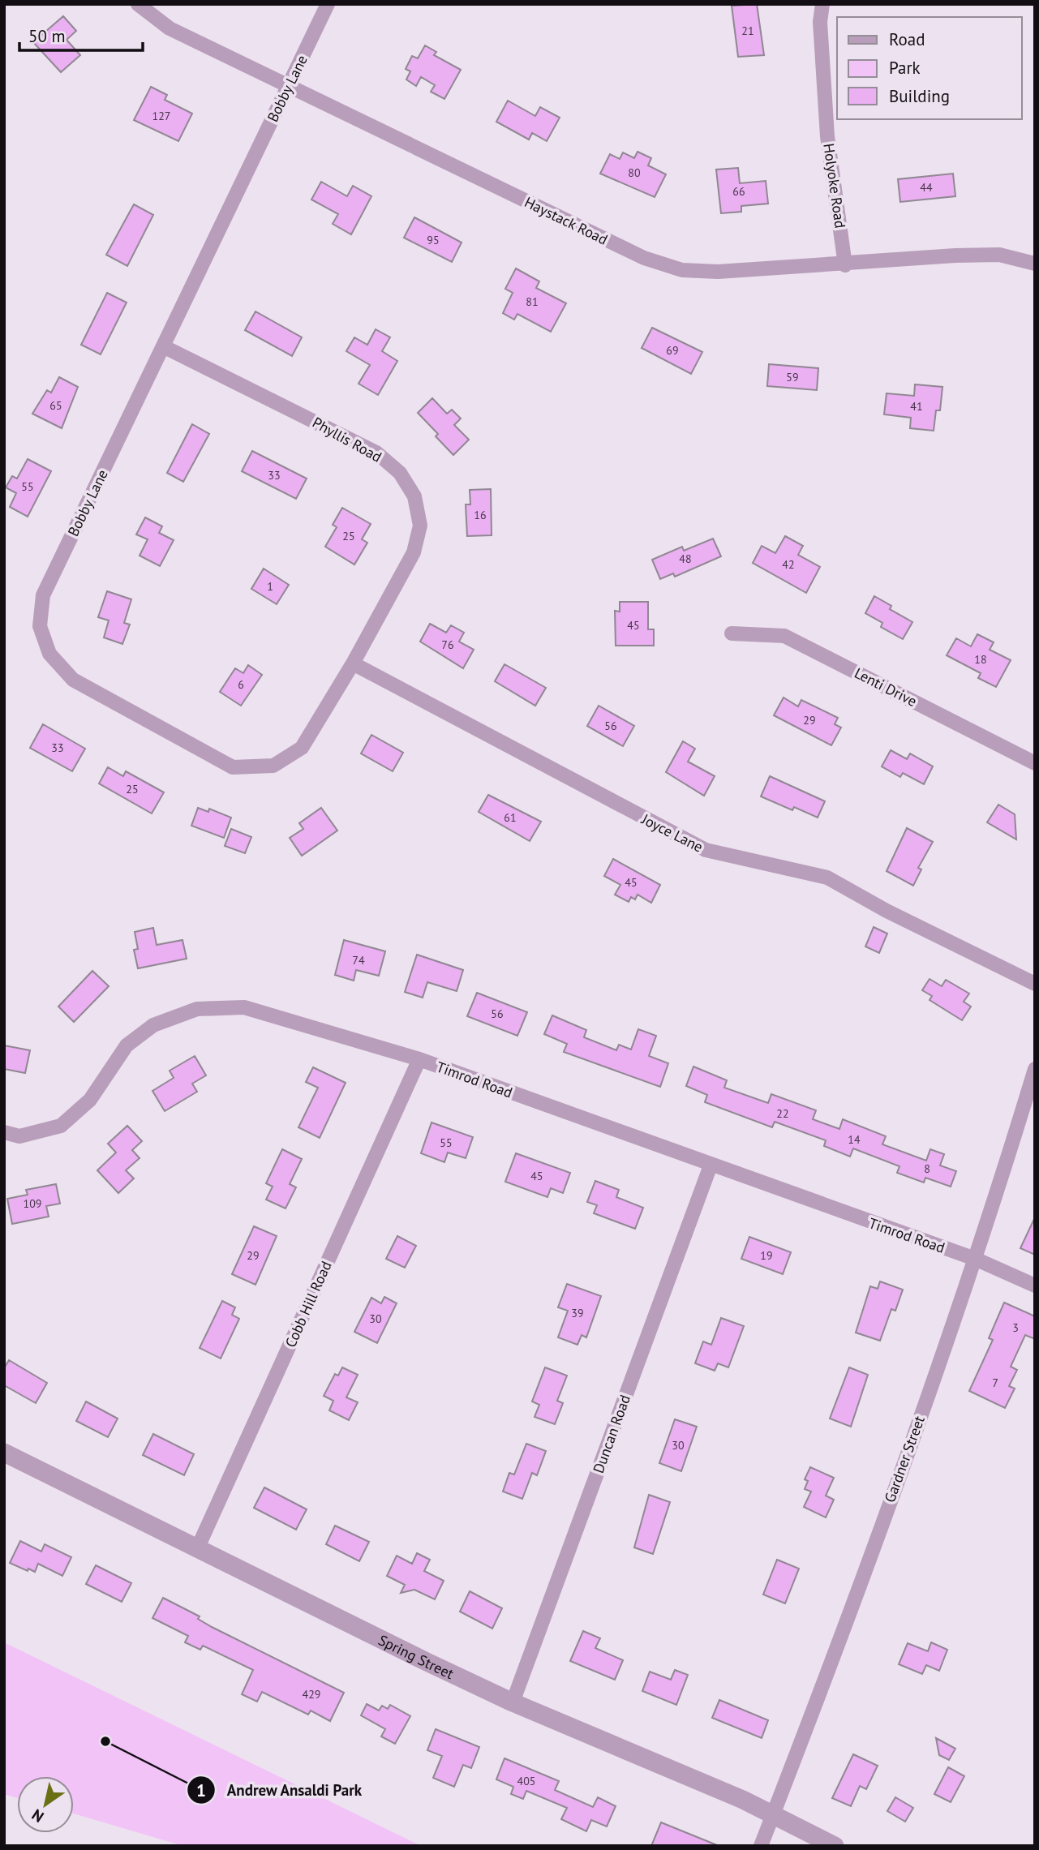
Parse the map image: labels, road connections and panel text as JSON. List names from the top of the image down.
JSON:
{
  "streets": {
    "street": [
      "Bobby Lane",
      "Holyoke Road",
      "Haystack Road",
      "Phyllis Road",
      "Lenti Drive",
      "Joyce Lane",
      "Timrod Road",
      "Cobb Hill Road",
      "Duncan Road",
      "Gardner Street",
      "Spring Street"
    ]
  },
  "crossings": [
    ["Bobby Lane", "Haystack Road"],
    ["Bobby Lane", "Phyllis Road"],
    ["Bobby Lane", "Joyce Lane"],
    ["Holyoke Road", "Haystack Road"],
    ["Phyllis Road", "Joyce Lane"],
    ["Timrod Road", "Cobb Hill Road"],
    ["Timrod Road", "Duncan Road"],
    ["Timrod Road", "Gardner Street"],
    ["Cobb Hill Road", "Spring Street"],
    ["Duncan Road", "Spring Street"],
    ["Gardner Street", "Spring Street"]
  ],
  "places": ["Andrew Ansaldi Park"],
  "house_numbers": [
    "21",
    "127",
    "80",
    "44",
    "66",
    "95",
    "81",
    "69",
    "59",
    "65",
    "41",
    "33",
    "55",
    "16",
    "25",
    "48",
    "42",
    "1",
    "45",
    "76",
    "18",
    "6",
    "29",
    "56",
    "33",
    "25",
    "61",
    "45",
    "74",
    "56",
    "22",
    "14",
    "55",
    "8",
    "45",
    "109",
    "29",
    "19",
    "39",
    "30",
    "3",
    "7",
    "30",
    "429",
    "405"
  ],
  "legend": ["Road", "Park", "Building"],
  "scale_bar": "50 m",
  "north": "bottom left"
}
